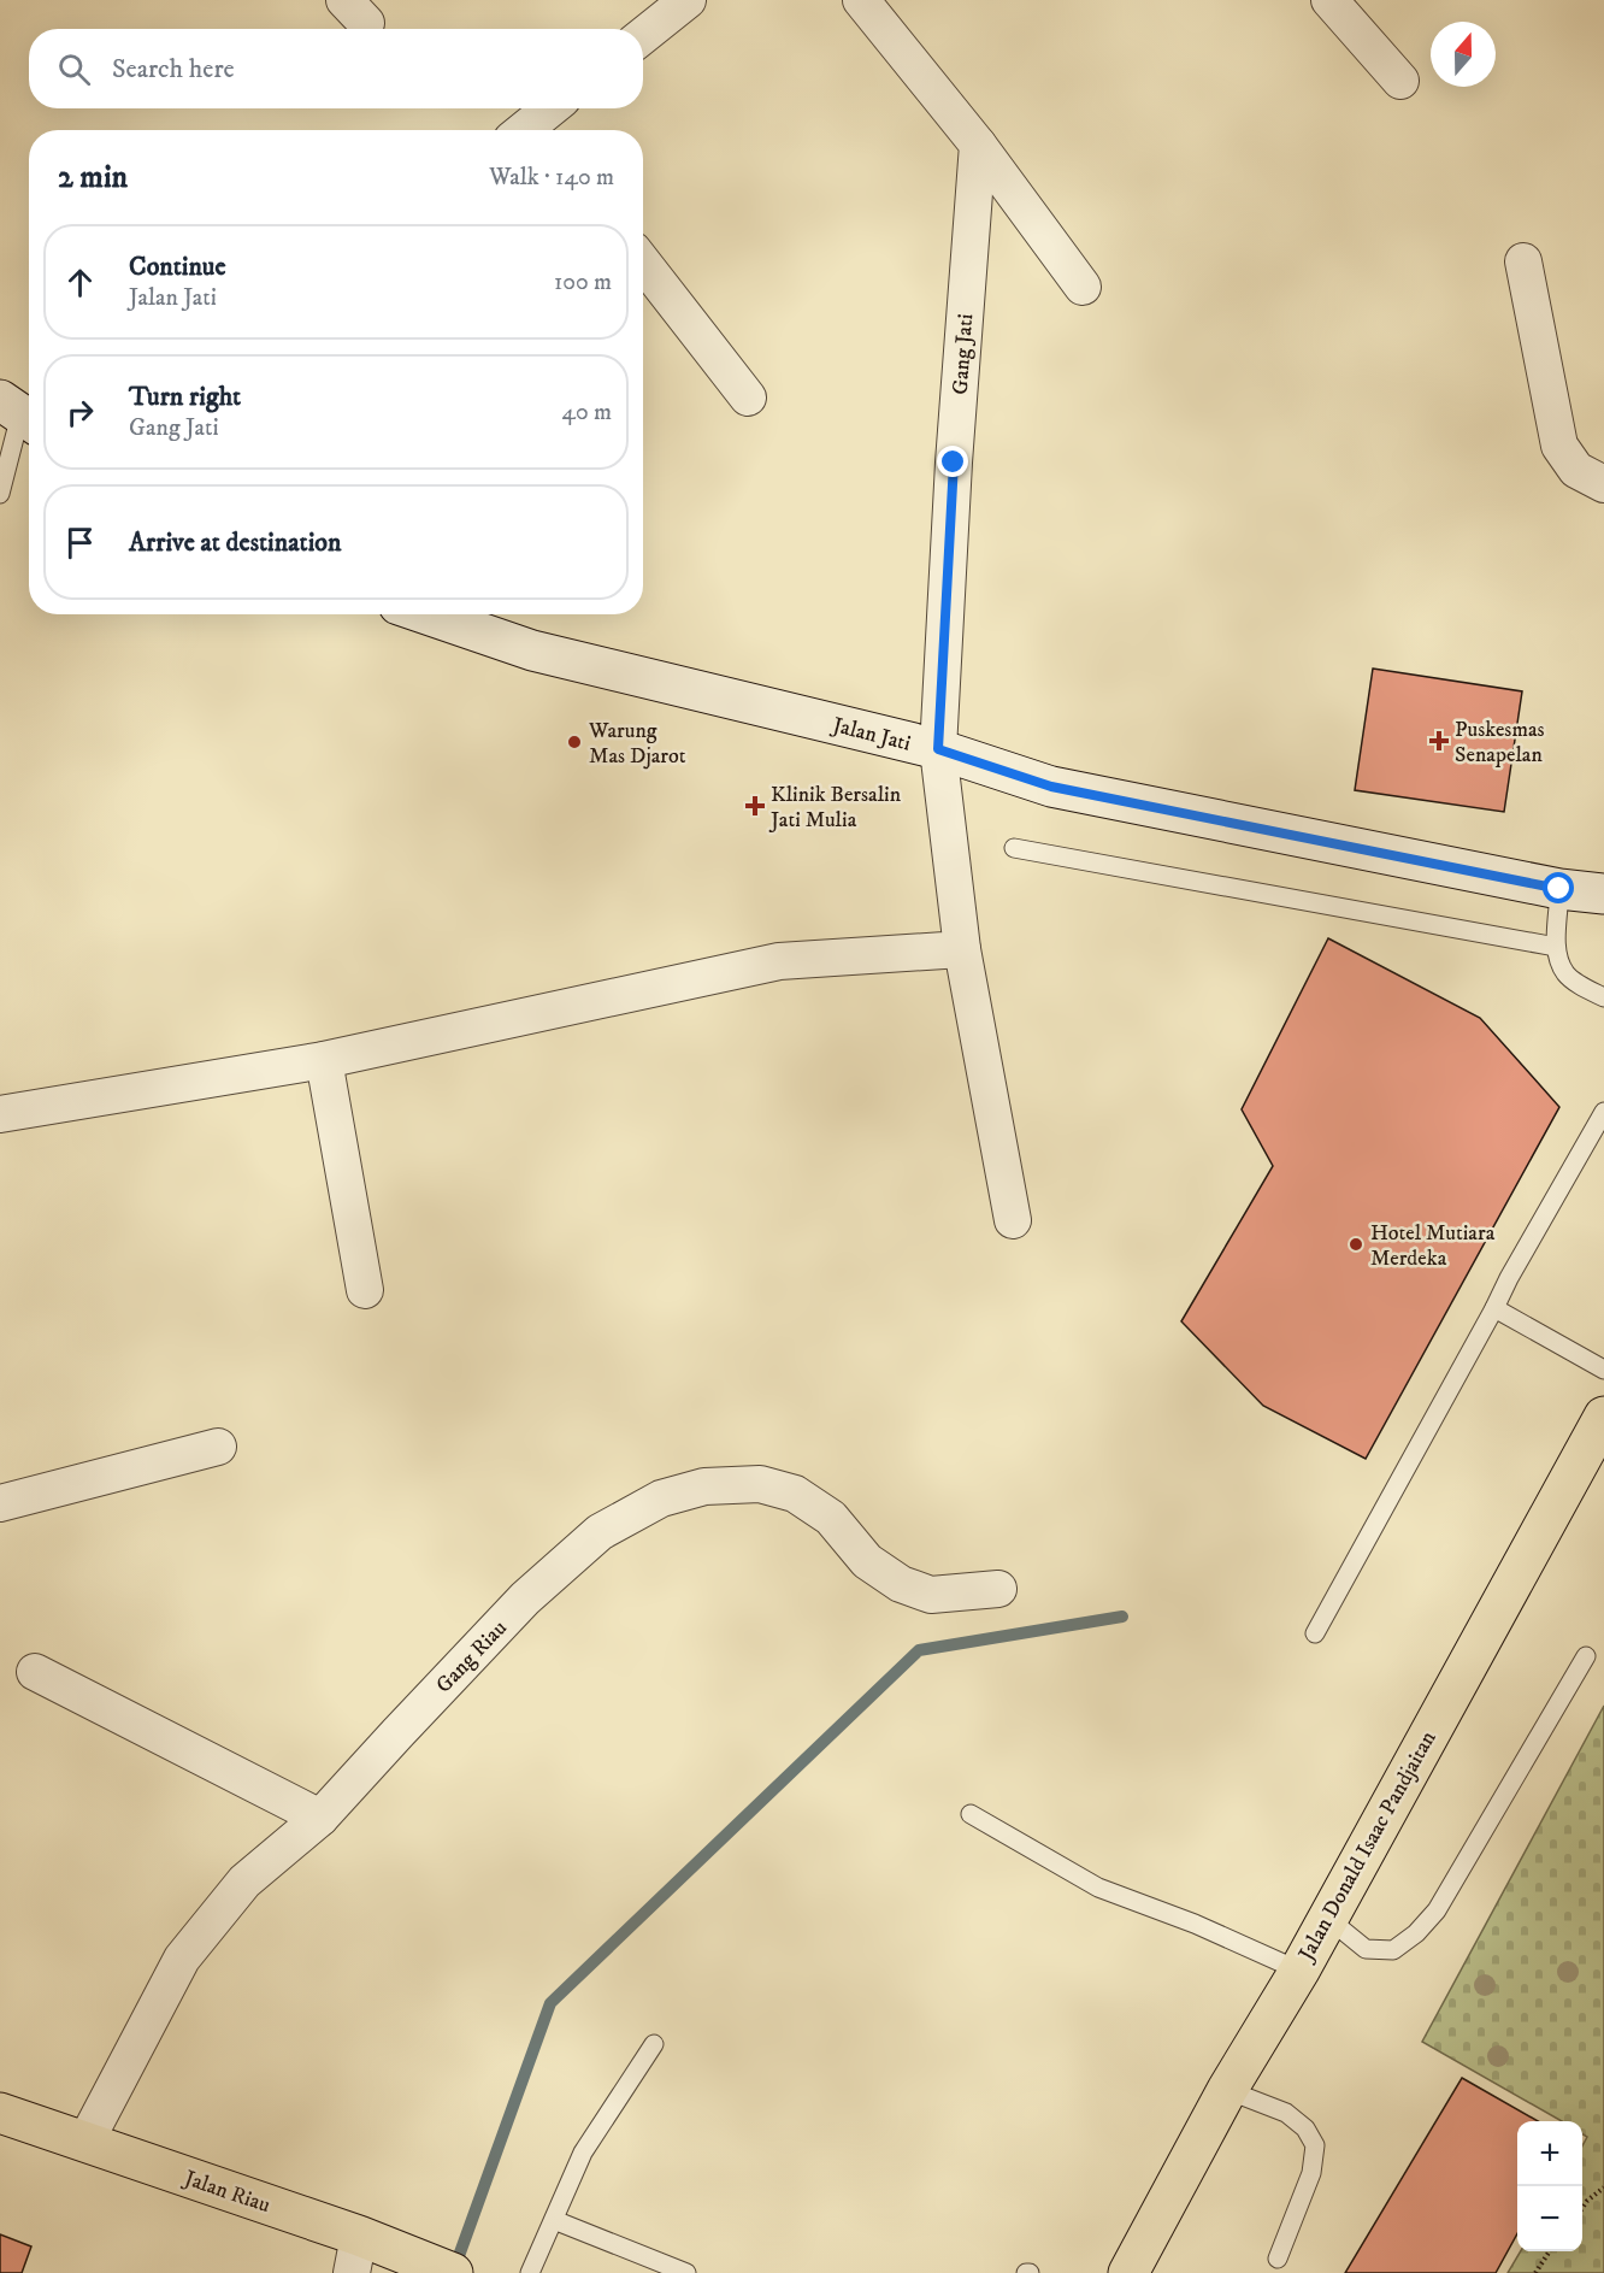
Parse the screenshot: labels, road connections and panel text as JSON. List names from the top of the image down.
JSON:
{
  "streets": {
    "main road": ["Jalan Jati", "Jalan Donald Isaac Pandjaitan", "Jalan Riau"],
    "street": ["Gang Jati", "Gang Riau"]
  },
  "crossings": [
    ["Gang Jati", "Jalan Jati"],
    ["Gang Riau", "Jalan Riau"]
  ],
  "places": {
    "health": ["Puskesmas Senapelan", "Klinik Bersalin Jati Mulia"],
    "other": ["Warung Mas Djarot", "Hotel Mutiara Merdeka"]
  },
  "north": "top",
  "page": {
    "search": "Search here",
    "heading": ["2 min", "Walk · 140 m"],
    "list": [
      ["Continue", "Jalan Jati", "100 m"],
      ["Turn right", "Gang Jati", "40 m"],
      "Arrive at destination"
    ],
    "map_buttons": ["+", "−"]
  }
}
